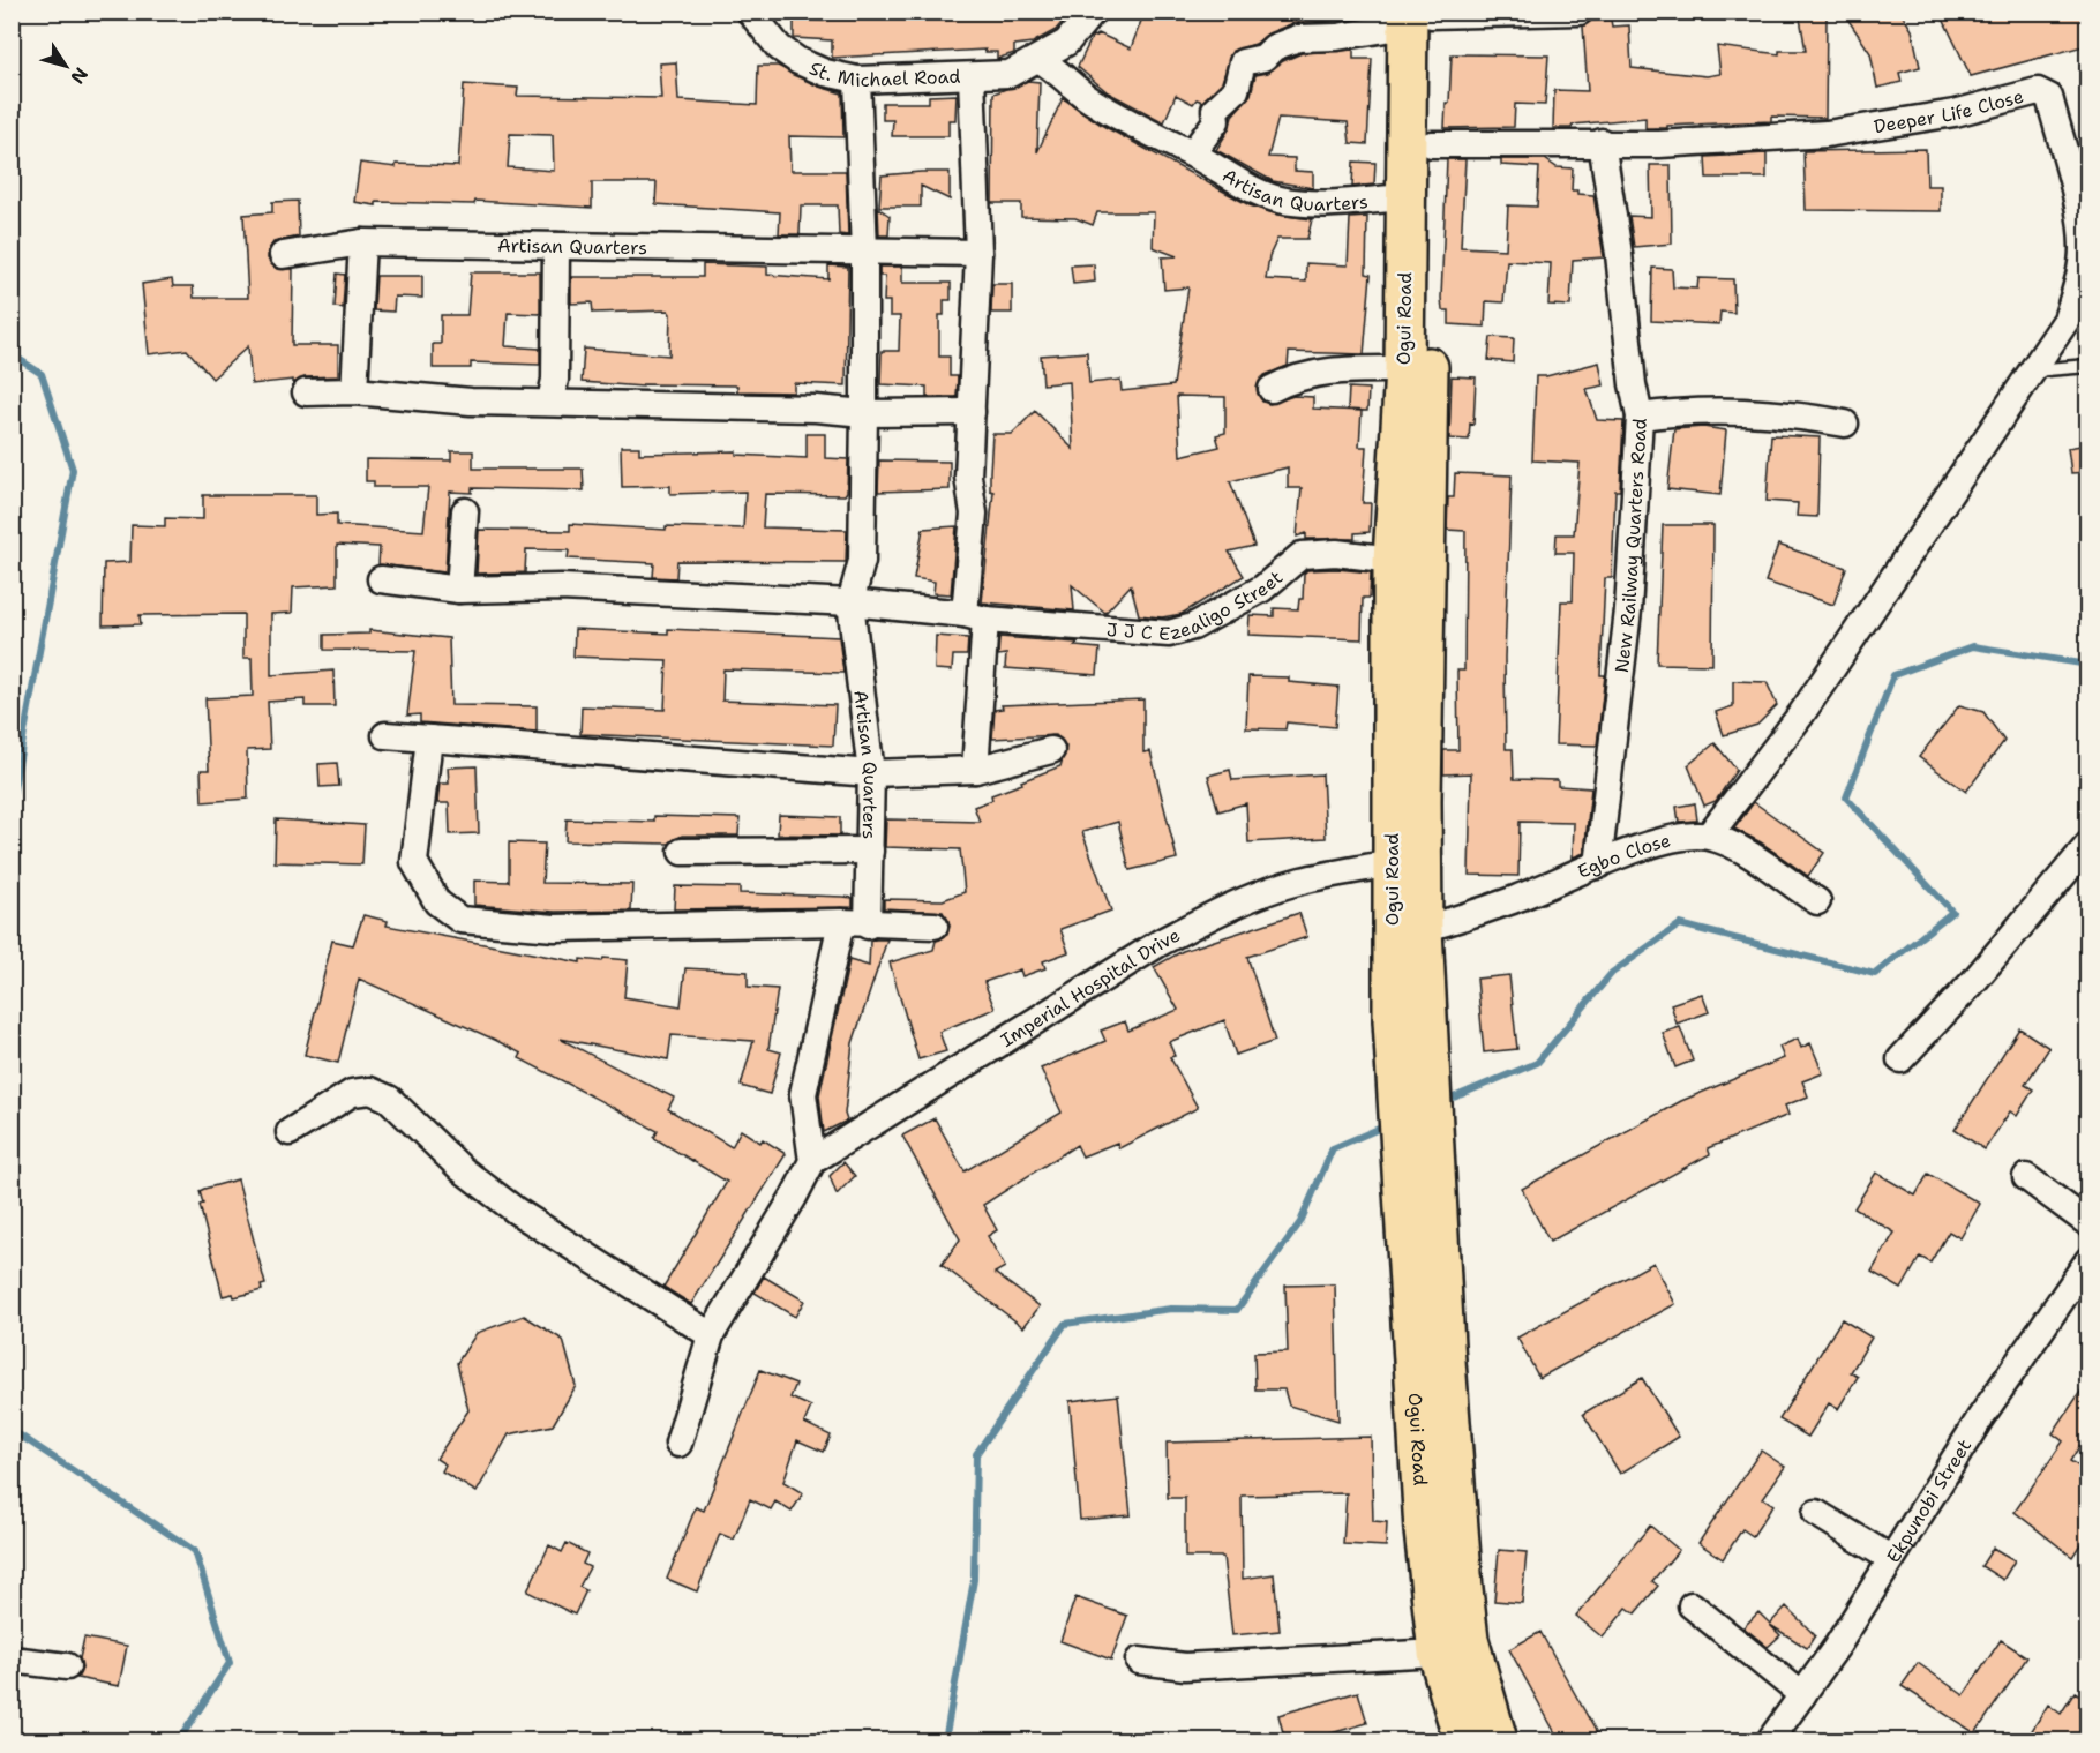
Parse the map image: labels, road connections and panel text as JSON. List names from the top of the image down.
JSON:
{
  "streets": {
    "main road": ["Ogui Road"],
    "street": [
      "St. Michael Road",
      "Deeper Life Close",
      "Artisan Quarters",
      "New Railway Quarters Road",
      "J J C Ezealigo Street",
      "Egbo Close",
      "Imperial Hospital Drive",
      "Ekpunobi Street"
    ]
  },
  "crossings": [
    ["St. Michael Road", "Artisan Quarters"],
    ["Deeper Life Close", "Ogui Road"],
    ["Deeper Life Close", "New Railway Quarters Road"],
    ["Deeper Life Close", "Egbo Close"],
    ["Artisan Quarters", "Ogui Road"],
    ["Ogui Road", "J J C Ezealigo Street"],
    ["Ogui Road", "Egbo Close"],
    ["Ogui Road", "Imperial Hospital Drive"],
    ["New Railway Quarters Road", "Egbo Close"]
  ],
  "north": "bottom right"
}
